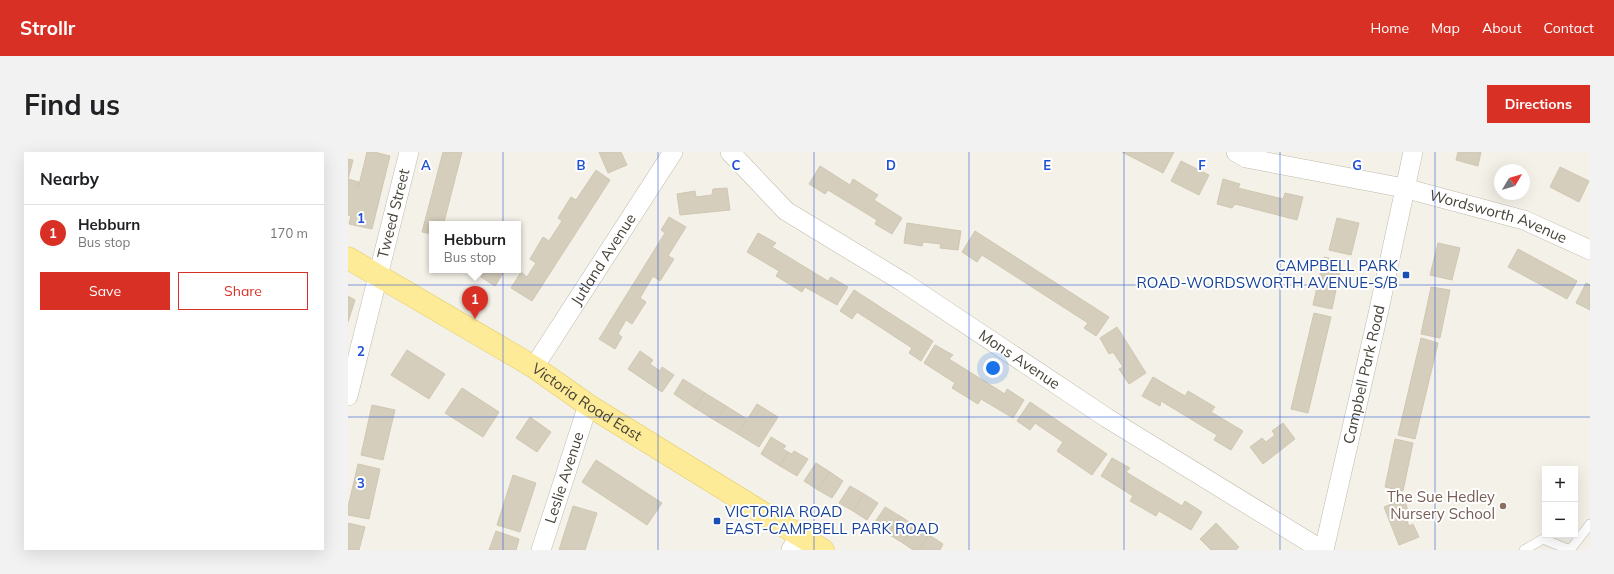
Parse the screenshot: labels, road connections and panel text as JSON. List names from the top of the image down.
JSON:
{
  "streets": {
    "main road": ["Victoria Road East"],
    "street": [
      "Tweed Street",
      "Wordsworth Avenue",
      "Jutland Avenue",
      "Mons Avenue",
      "Campbell Park Road",
      "Leslie Avenue"
    ]
  },
  "crossings": [
    ["Tweed Street", "Victoria Road East"],
    ["Wordsworth Avenue", "Campbell Park Road"],
    ["Jutland Avenue", "Victoria Road East"],
    ["Mons Avenue", "Campbell Park Road"],
    ["Victoria Road East", "Leslie Avenue"]
  ],
  "places": {
    "transit": ["CAMPBELL PARK ROAD-WORDSWORTH AVENUE-S/B", "VICTORIA ROAD EAST-CAMPBELL PARK ROAD"],
    "other": ["The Sue Hedley Nursery School"]
  },
  "north": "top right",
  "page": {
    "header": "Strollr",
    "nav": [
      "Home",
      "Map",
      "About",
      "Contact"
    ],
    "buttons": [
      "Directions",
      ["Save", "Share"]
    ],
    "title": "Find us",
    "heading": "Nearby",
    "list": [
      {
        "mark": "1",
        "name": "Hebburn",
        "note": "Bus stop",
        "value": "170 m"
      }
    ],
    "popup": ["Hebburn", "Bus stop"],
    "pins": "1",
    "map_buttons": ["+", "−"]
  },
  "grid": {
    "columns": [
      "A",
      "B",
      "C",
      "D",
      "E",
      "F",
      "G"
    ],
    "rows": ["1", "2", "3"]
  }
}
